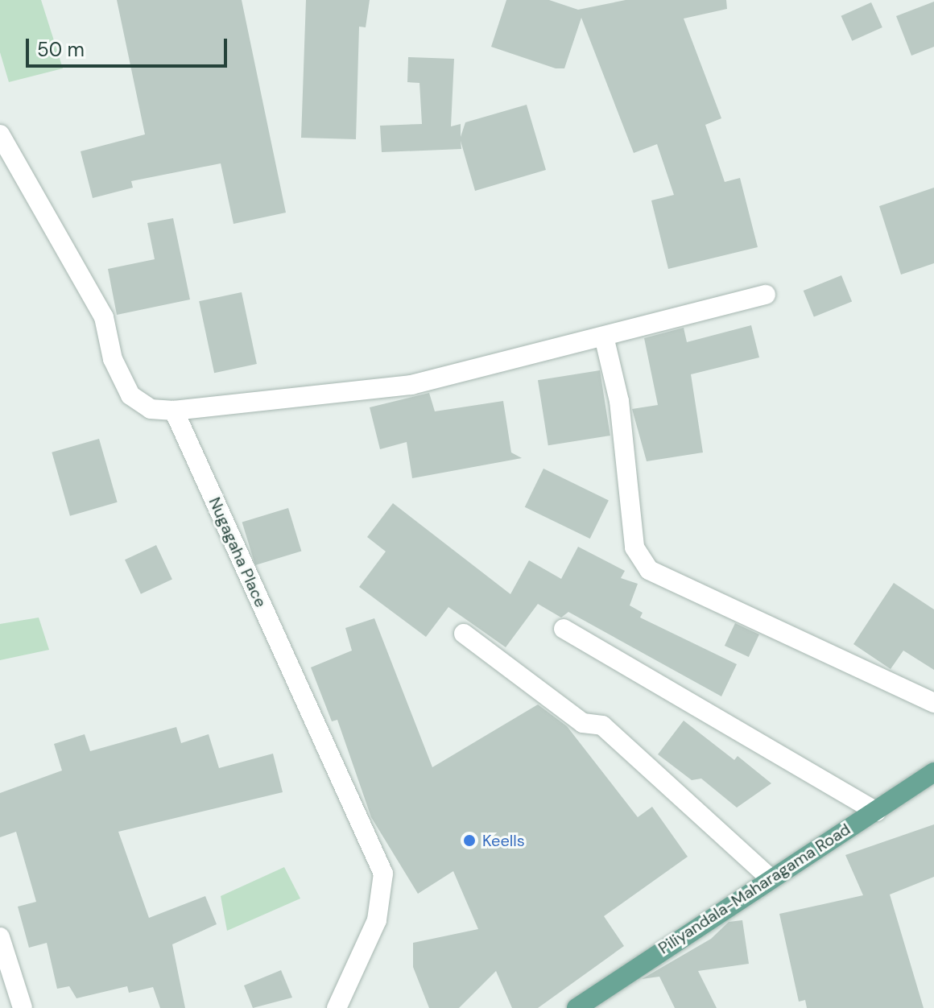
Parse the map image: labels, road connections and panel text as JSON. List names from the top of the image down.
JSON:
{
  "streets": {
    "main road": ["Piliyandala-Maharagama Road"],
    "street": ["Nugagaha Place"]
  },
  "places": ["Keells"],
  "scale_bar": "50 m"
}
